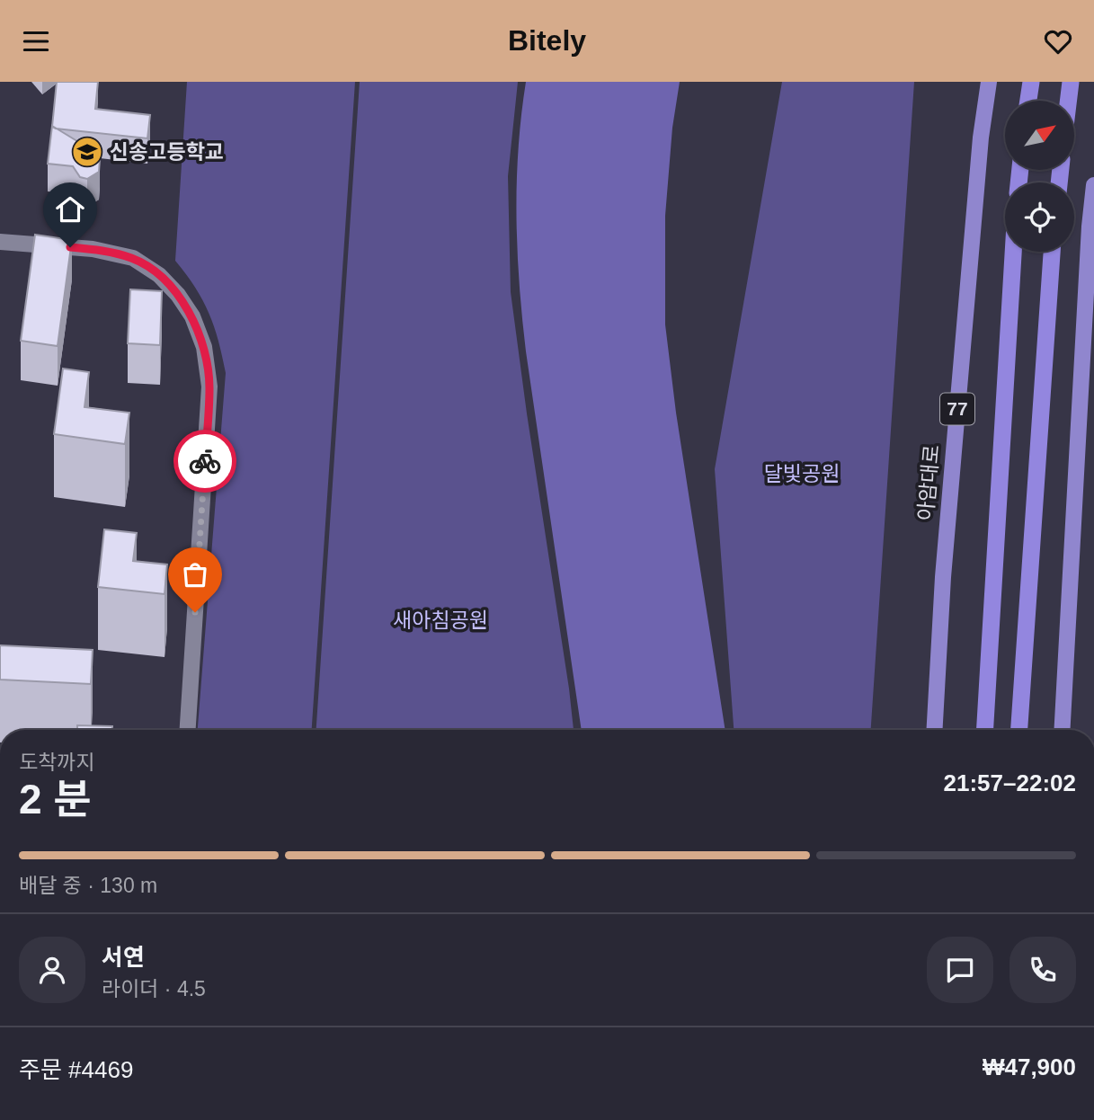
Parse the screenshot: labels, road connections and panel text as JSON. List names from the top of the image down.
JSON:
{
  "streets": {
    "main road": ["77", "아암대로"]
  },
  "parks": ["달빛공원", "새아침공원"],
  "places": {
    "school or university": ["신송고등학교"]
  },
  "north": "top right",
  "page": {
    "header": "Bitely",
    "heading": ["2 분", "도착까지", "21:57–22:02"],
    "panel": [
      "서연",
      "라이더 · 4.5",
      "주문 #4469",
      "₩47,900"
    ],
    "bar": "배달 중 · 130 m"
  }
}
